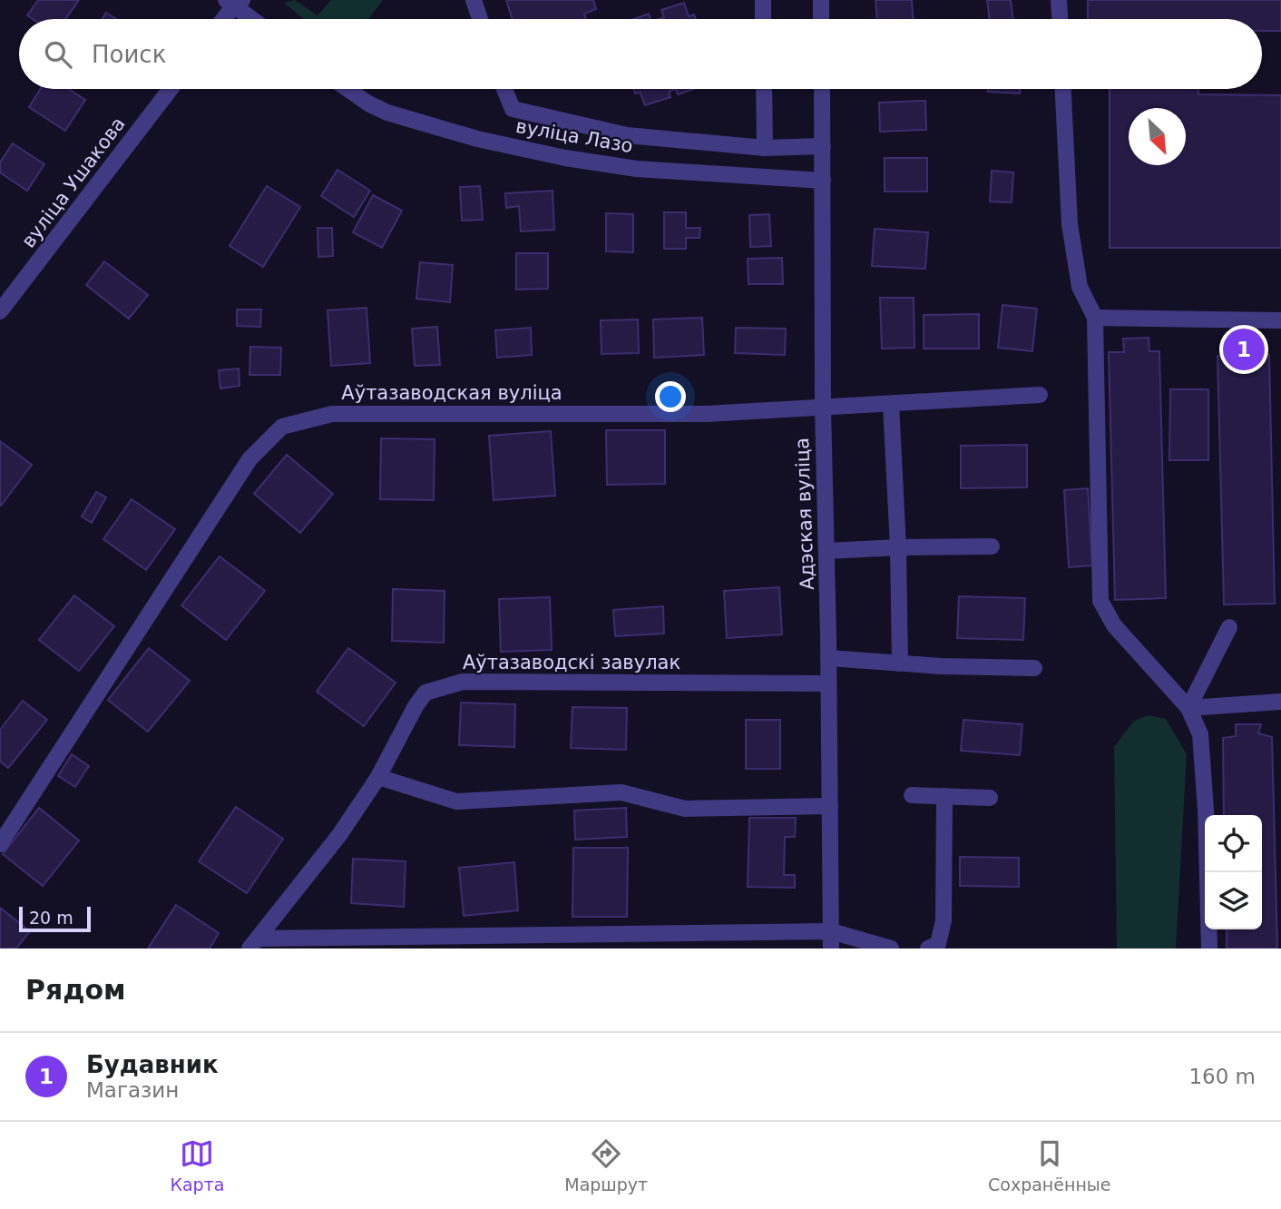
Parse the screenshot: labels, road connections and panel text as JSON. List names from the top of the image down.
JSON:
{
  "streets": {
    "street": [
      "вуліца Лазо",
      "вуліца Ушакова",
      "Аўтазаводская вуліца",
      "Адэская вуліца",
      "Аўтазаводскі завулак"
    ]
  },
  "crossings": [
    ["вуліца Лазо", "Адэская вуліца"],
    ["Аўтазаводская вуліца", "Адэская вуліца"],
    ["Адэская вуліца", "Аўтазаводскі завулак"]
  ],
  "scale_bar": "20 m",
  "north": "bottom right",
  "page": {
    "search": "Поиск",
    "pins": "1",
    "scale": "20 m",
    "heading": "Рядом",
    "list": [
      {
        "mark": "1",
        "name": "Будавник",
        "note": "Магазин",
        "value": "160 m"
      }
    ],
    "nav": ["Карта", "Маршрут", "Сохранённые"]
  }
}
